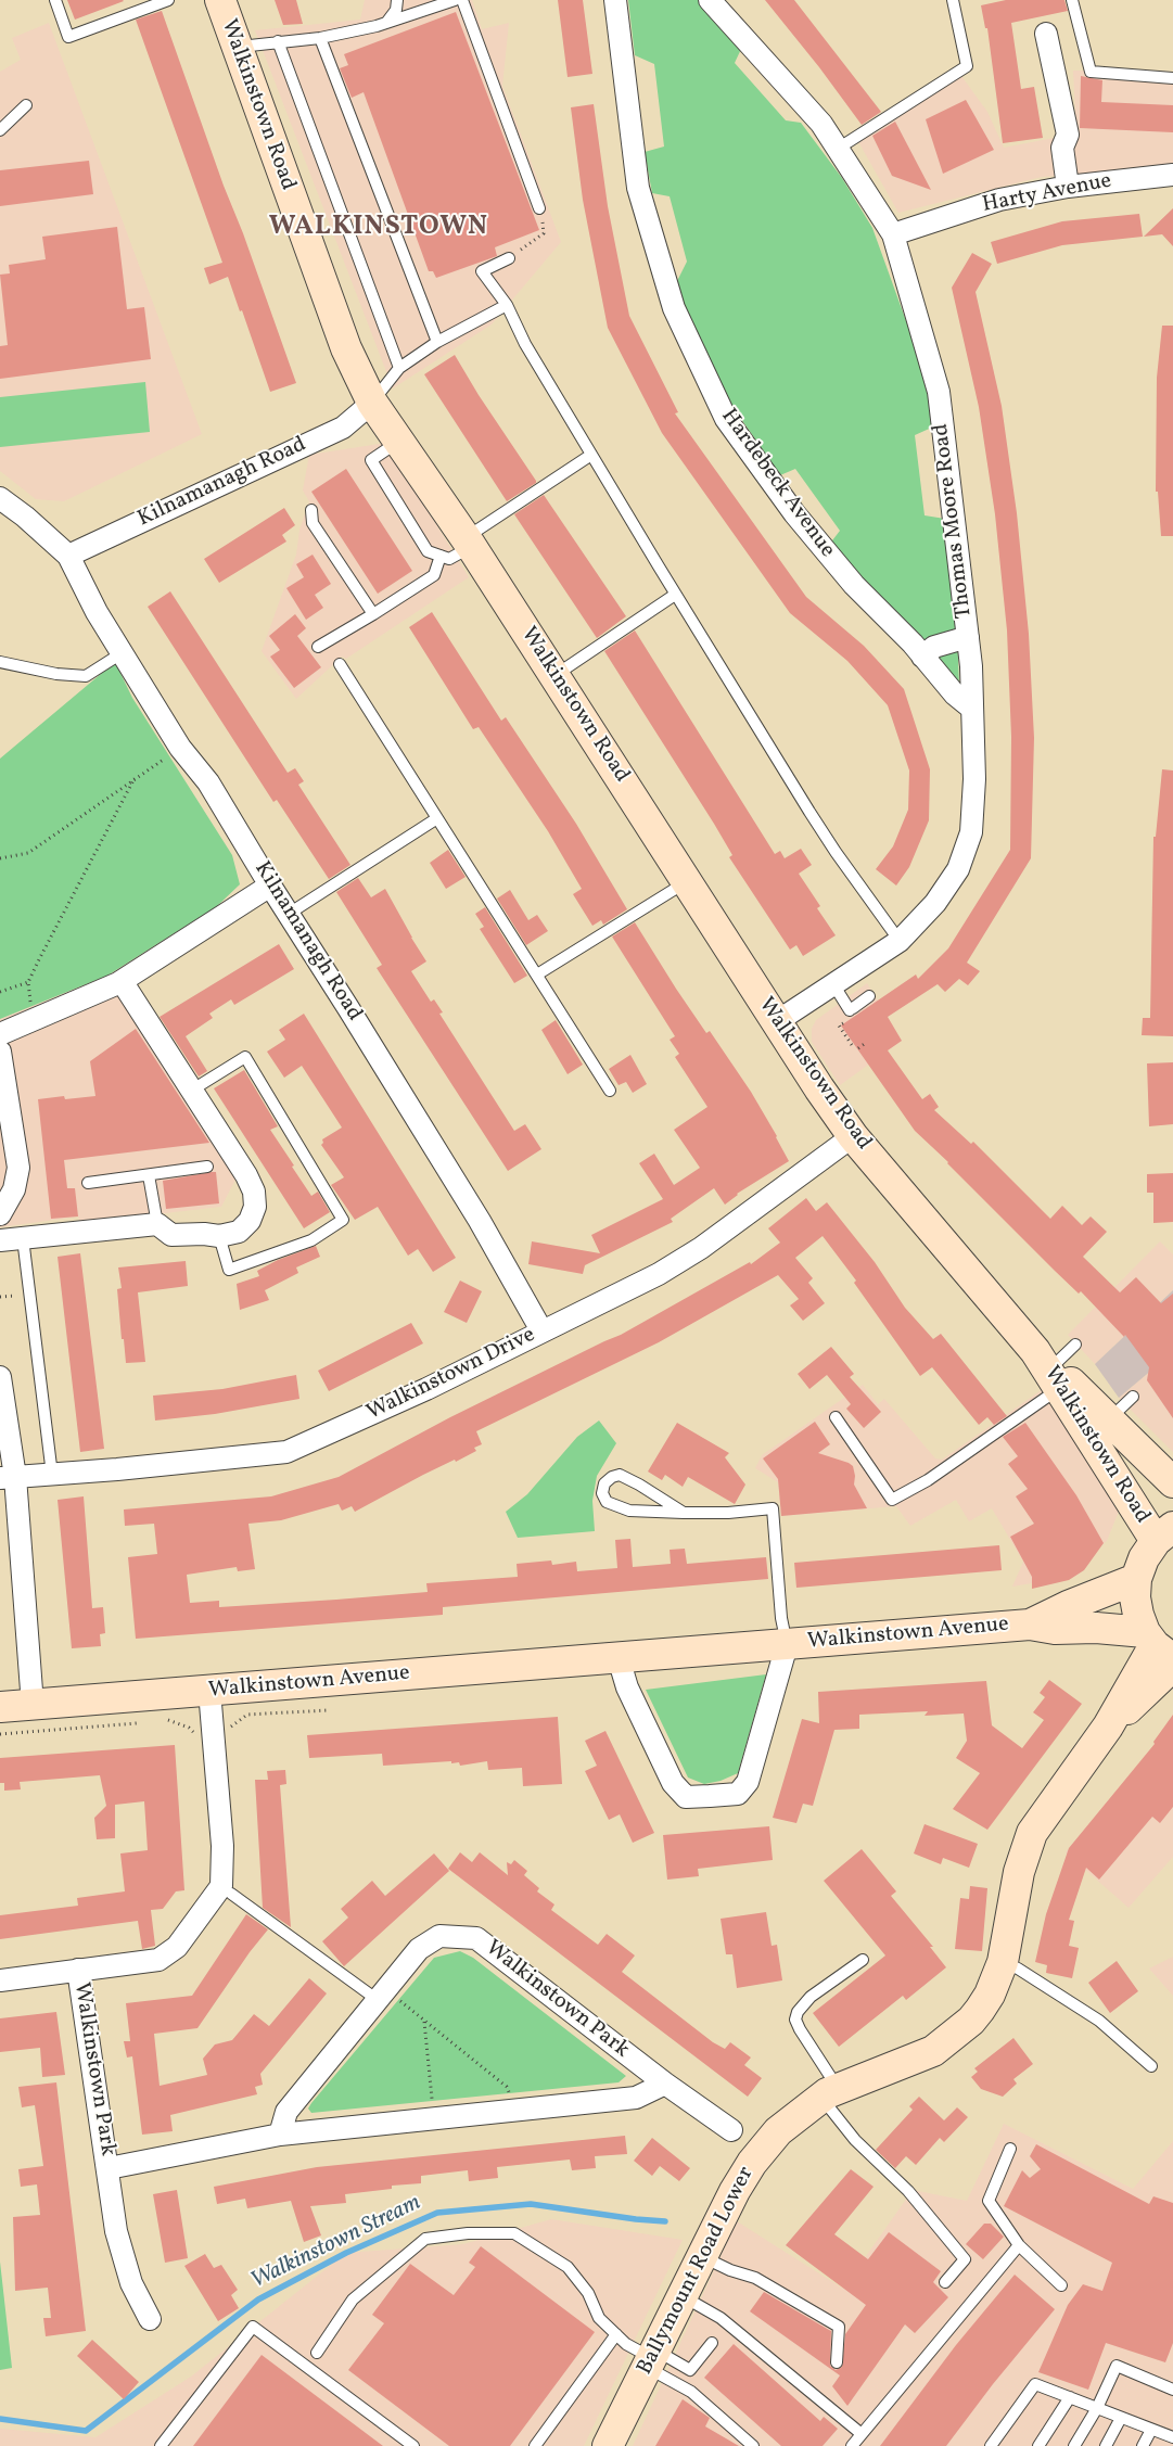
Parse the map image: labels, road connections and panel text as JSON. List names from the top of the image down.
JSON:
{
  "streets": {
    "main road": ["Walkinstown Road", "Walkinstown Avenue", "Ballymount Road Lower"],
    "street": [
      "Harty Avenue",
      "Kilnamanagh Road",
      "Hardebeck Avenue",
      "Thomas Moore Road",
      "Walkinstown Drive",
      "Walkinstown Park"
    ]
  },
  "crossings": [
    ["Walkinstown Road", "Kilnamanagh Road"],
    ["Walkinstown Road", "Thomas Moore Road"],
    ["Walkinstown Road", "Walkinstown Drive"],
    ["Harty Avenue", "Thomas Moore Road"],
    ["Kilnamanagh Road", "Walkinstown Drive"],
    ["Hardebeck Avenue", "Thomas Moore Road"],
    ["Walkinstown Avenue", "Walkinstown Park"],
    ["Walkinstown Avenue", "Ballymount Road Lower"]
  ],
  "districts": ["WALKINSTOWN"],
  "water": ["Walkinstown Stream"]
}
